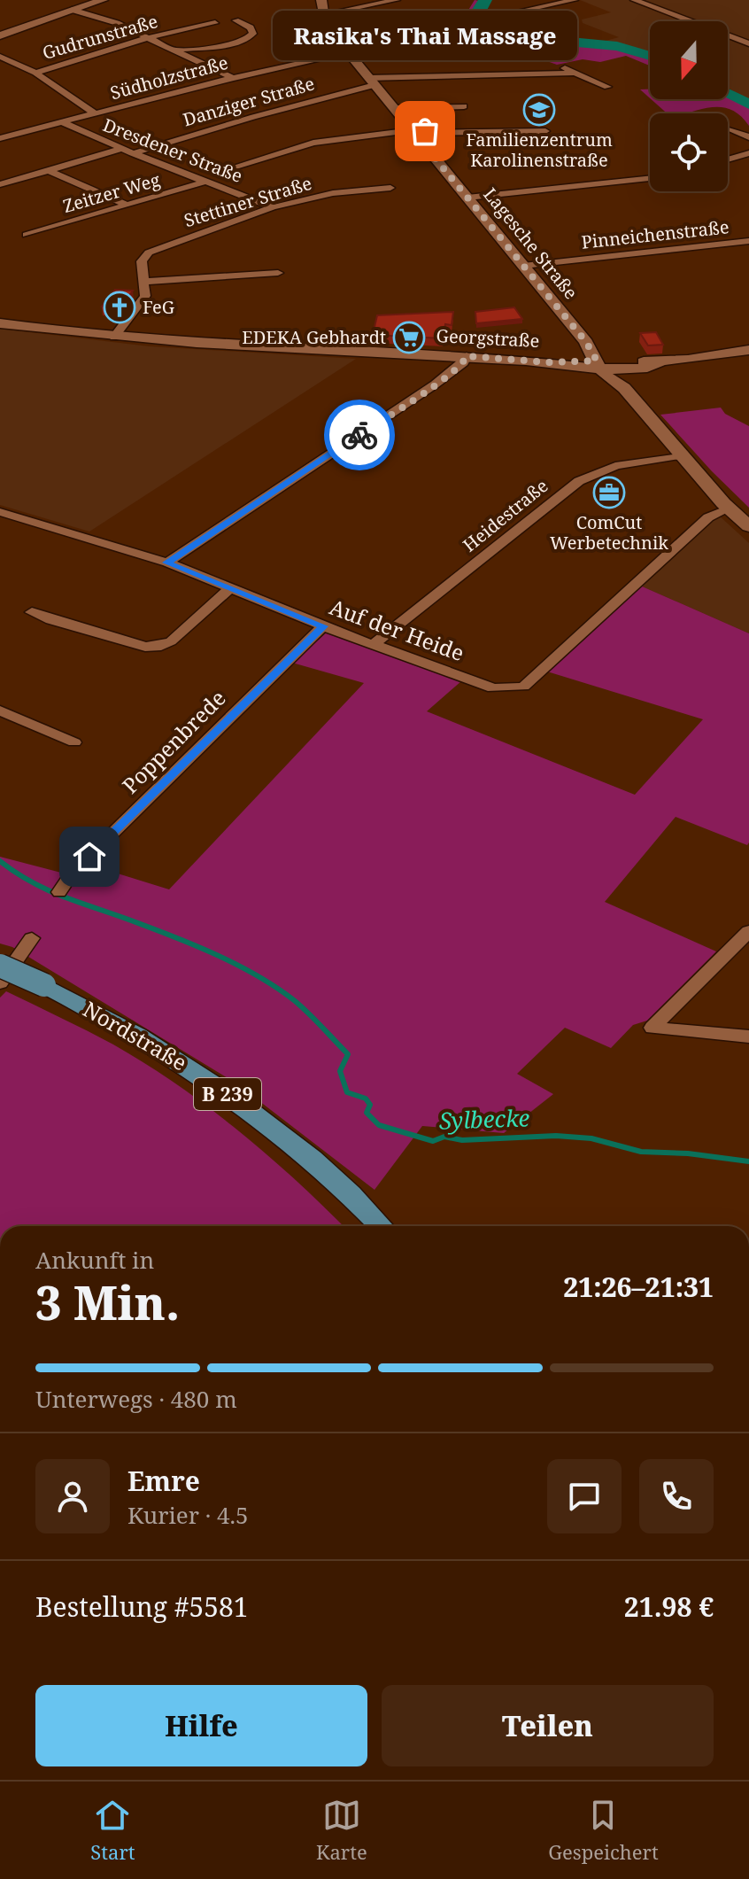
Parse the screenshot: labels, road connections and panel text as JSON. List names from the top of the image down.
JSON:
{
  "streets": {
    "main road": ["Nordstraße", "B 239"],
    "street": [
      "Gudrunstraße",
      "Südholzstraße",
      "Danziger Straße",
      "Dresdener Straße",
      "Zeitzer Weg",
      "Stettiner Straße",
      "Pinneichenstraße",
      "Lagesche Straße",
      "Georgstraße",
      "Heidestraße",
      "Auf der Heide",
      "Poppenbrede"
    ]
  },
  "crossings": [
    ["Südholzstraße", "Dresdener Straße"],
    ["Südholzstraße", "Lagesche Straße"],
    ["Danziger Straße", "Dresdener Straße"],
    ["Danziger Straße", "Lagesche Straße"],
    ["Dresdener Straße", "Zeitzer Weg"],
    ["Dresdener Straße", "Stettiner Straße"],
    ["Stettiner Straße", "Georgstraße"],
    ["Pinneichenstraße", "Lagesche Straße"],
    ["Lagesche Straße", "Georgstraße"],
    ["Lagesche Straße", "Heidestraße"],
    ["Lagesche Straße", "Auf der Heide"],
    ["Heidestraße", "Auf der Heide"],
    ["Auf der Heide", "Poppenbrede"]
  ],
  "water": ["Sylbecke"],
  "places": {
    "school or university": ["Familienzentrum Karolinenstraße"],
    "other": ["Rasika's Thai Massage"],
    "church": ["FeG"],
    "supermarket": ["EDEKA Gebhardt"],
    "office": ["ComCut Werbetechnik"]
  },
  "north": "bottom",
  "page": {
    "bubble": "Rasika's Thai Massage",
    "heading": ["3 Min.", "Ankunft in", "21:26–21:31"],
    "panel": [
      "Emre",
      "Kurier · 4.5",
      "Bestellung #5581",
      "21.98 €"
    ],
    "bar": "Unterwegs · 480 m",
    "buttons": ["Hilfe", "Teilen"],
    "tabs": ["Start", "Karte", "Gespeichert"]
  }
}
